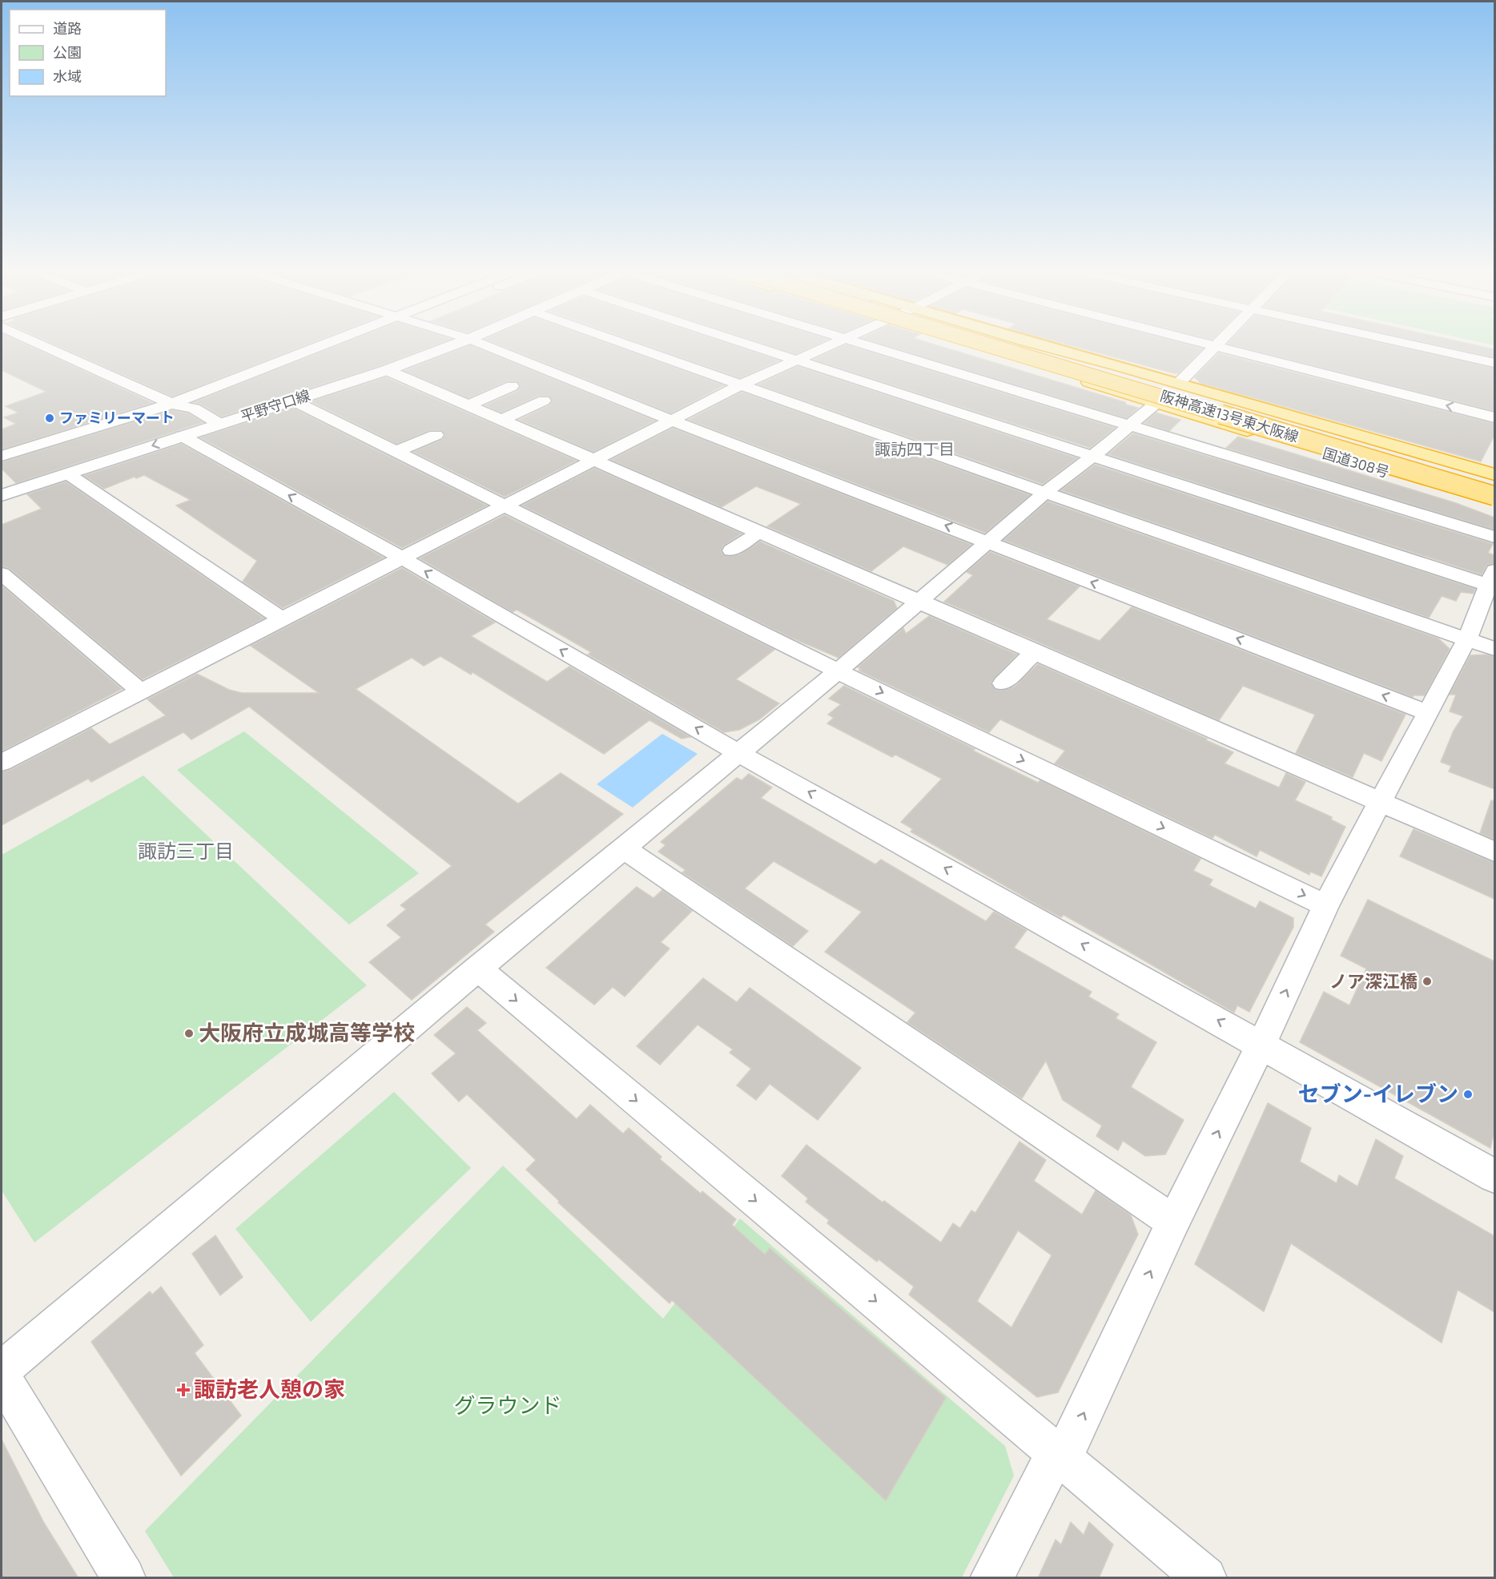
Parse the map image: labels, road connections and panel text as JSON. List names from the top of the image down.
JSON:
{
  "streets": {
    "highway": ["阪神高速13号東大阪線", "国道308号"],
    "main road": ["平野守口線"]
  },
  "districts": ["諏訪四丁目", "諏訪三丁目"],
  "parks": ["グラウンド"],
  "places": {
    "other": [
      "ファミリーマート",
      "ノア深江橋",
      "大阪府立成城高等学校",
      "セブン-イレブン"
    ],
    "health": ["諏訪老人憩の家"]
  },
  "legend": ["道路", "公園", "水域"]
}
